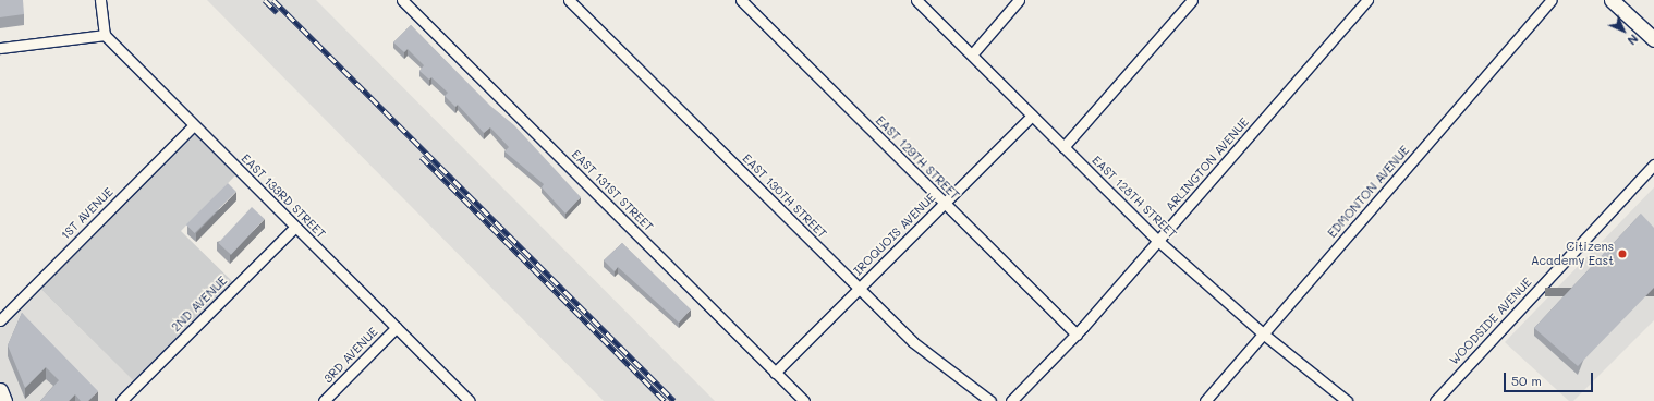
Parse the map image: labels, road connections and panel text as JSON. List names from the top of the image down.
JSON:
{
  "streets": {
    "street": [
      "EAST 129TH STREET",
      "ARLINGTON AVENUE",
      "EAST 131ST STREET",
      "EDMONTON AVENUE",
      "EAST 133RD STREET",
      "EAST 130TH STREET",
      "EAST 128TH STREET",
      "1ST AVENUE",
      "IROQUOIS AVENUE",
      "2ND AVENUE",
      "WOODSIDE AVENUE",
      "3RD AVENUE"
    ]
  },
  "crossings": [
    ["EAST 129TH STREET", "ARLINGTON AVENUE"],
    ["EAST 129TH STREET", "IROQUOIS AVENUE"],
    ["ARLINGTON AVENUE", "EAST 128TH STREET"],
    ["EAST 131ST STREET", "IROQUOIS AVENUE"],
    ["EDMONTON AVENUE", "EAST 128TH STREET"],
    ["EAST 133RD STREET", "1ST AVENUE"],
    ["EAST 133RD STREET", "2ND AVENUE"],
    ["EAST 133RD STREET", "3RD AVENUE"],
    ["EAST 130TH STREET", "IROQUOIS AVENUE"],
    ["EAST 128TH STREET", "IROQUOIS AVENUE"]
  ],
  "places": ["Citizens Academy East"],
  "scale_bar": "50 m",
  "north": "bottom right"
}
